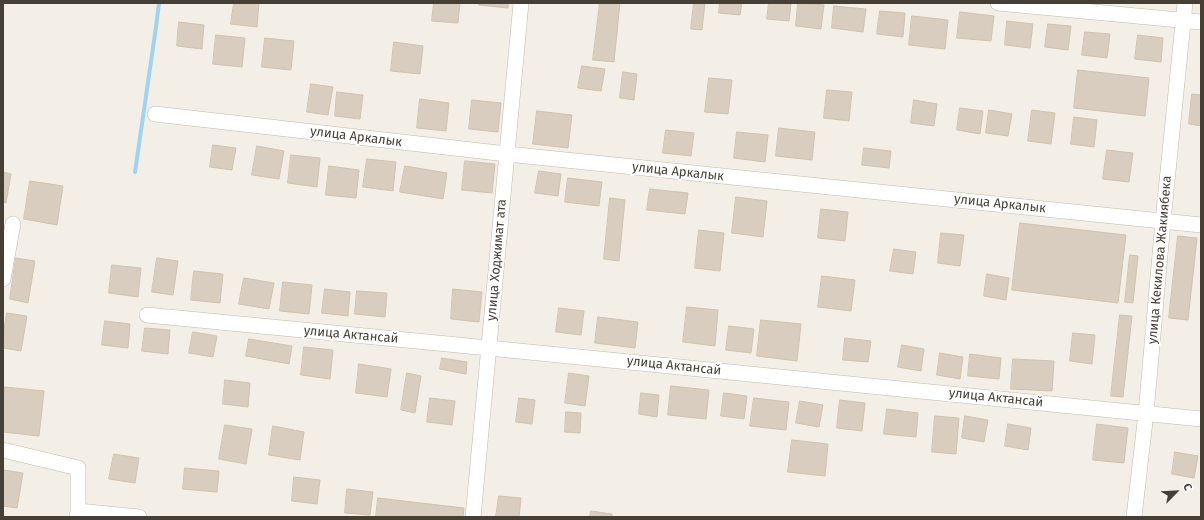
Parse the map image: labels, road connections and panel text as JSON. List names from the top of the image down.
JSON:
{
  "streets": {
    "street": [
      "улица Аркалык",
      "улица Ходжимат ата",
      "улица Кекилова Жакиябека",
      "улица Актансай"
    ]
  },
  "crossings": [
    ["улица Аркалык", "улица Ходжимат ата"],
    ["улица Аркалык", "улица Кекилова Жакиябека"],
    ["улица Ходжимат ата", "улица Актансай"],
    ["улица Кекилова Жакиябека", "улица Актансай"]
  ],
  "north": "top right"
}
